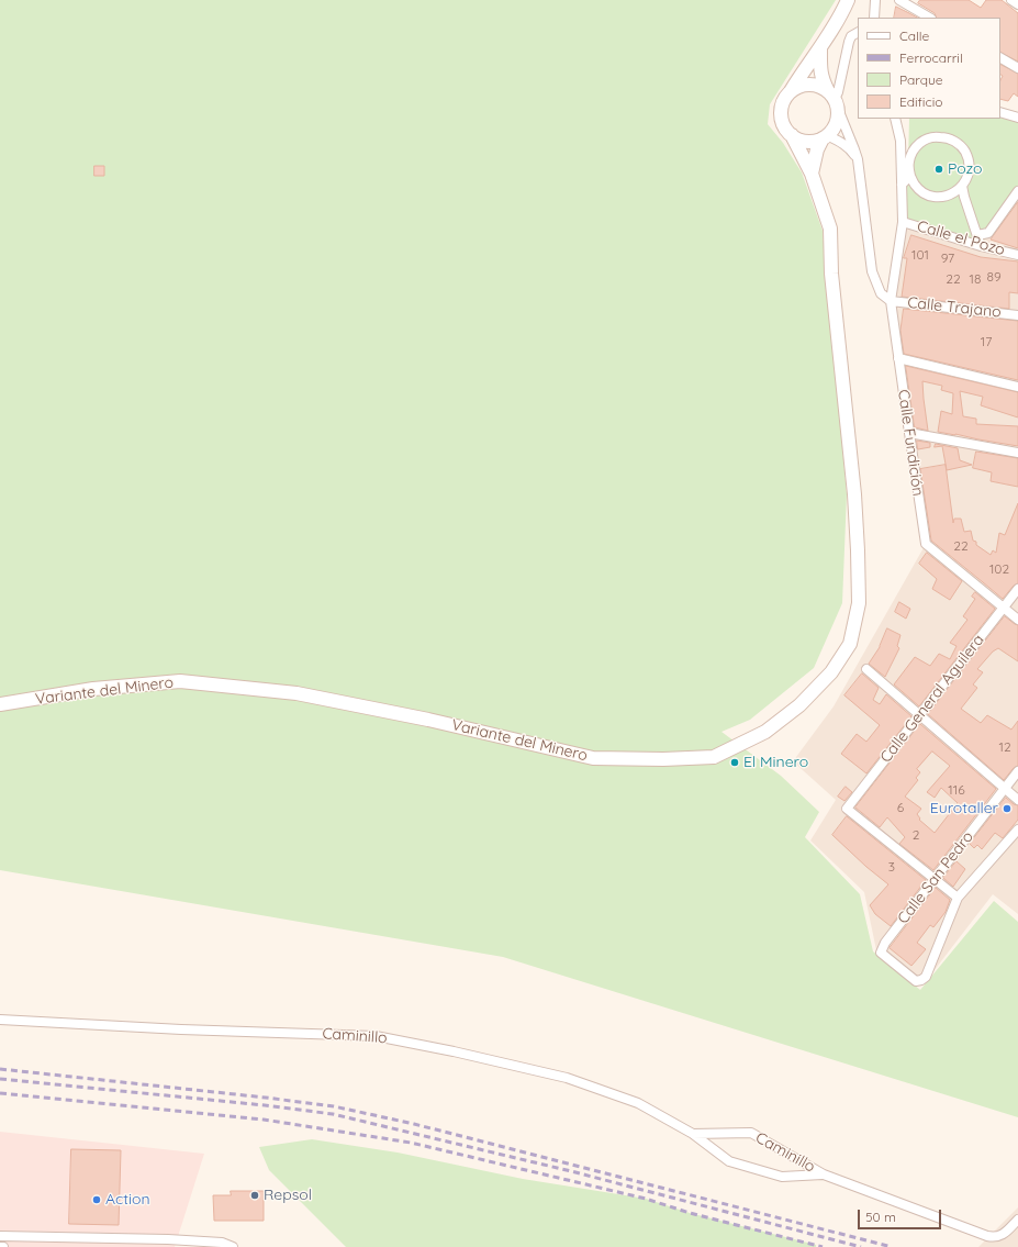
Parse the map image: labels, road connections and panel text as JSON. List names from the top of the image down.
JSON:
{
  "streets": {
    "street": [
      "Calle el Pozo",
      "Calle Trajano",
      "Calle Fundición",
      "Variante del Minero",
      "Calle General Aguilera",
      "Calle San Pedro",
      "Caminillo"
    ]
  },
  "crossings": [
    ["Calle el Pozo", "Calle Fundición"],
    ["Calle Trajano", "Calle Fundición"],
    ["Calle Fundición", "Calle General Aguilera"],
    ["Calle General Aguilera", "Calle San Pedro"]
  ],
  "places": [
    "Pozo",
    "El Minero",
    "Eurotaller",
    "Repsol",
    "Action"
  ],
  "house_numbers": [
    "101",
    "97",
    "89",
    "22",
    "18",
    "17",
    "22",
    "102",
    "12",
    "116",
    "6",
    "2",
    "3"
  ],
  "legend": [
    "Calle",
    "Ferrocarril",
    "Parque",
    "Edificio"
  ],
  "scale_bar": "50 m"
}
